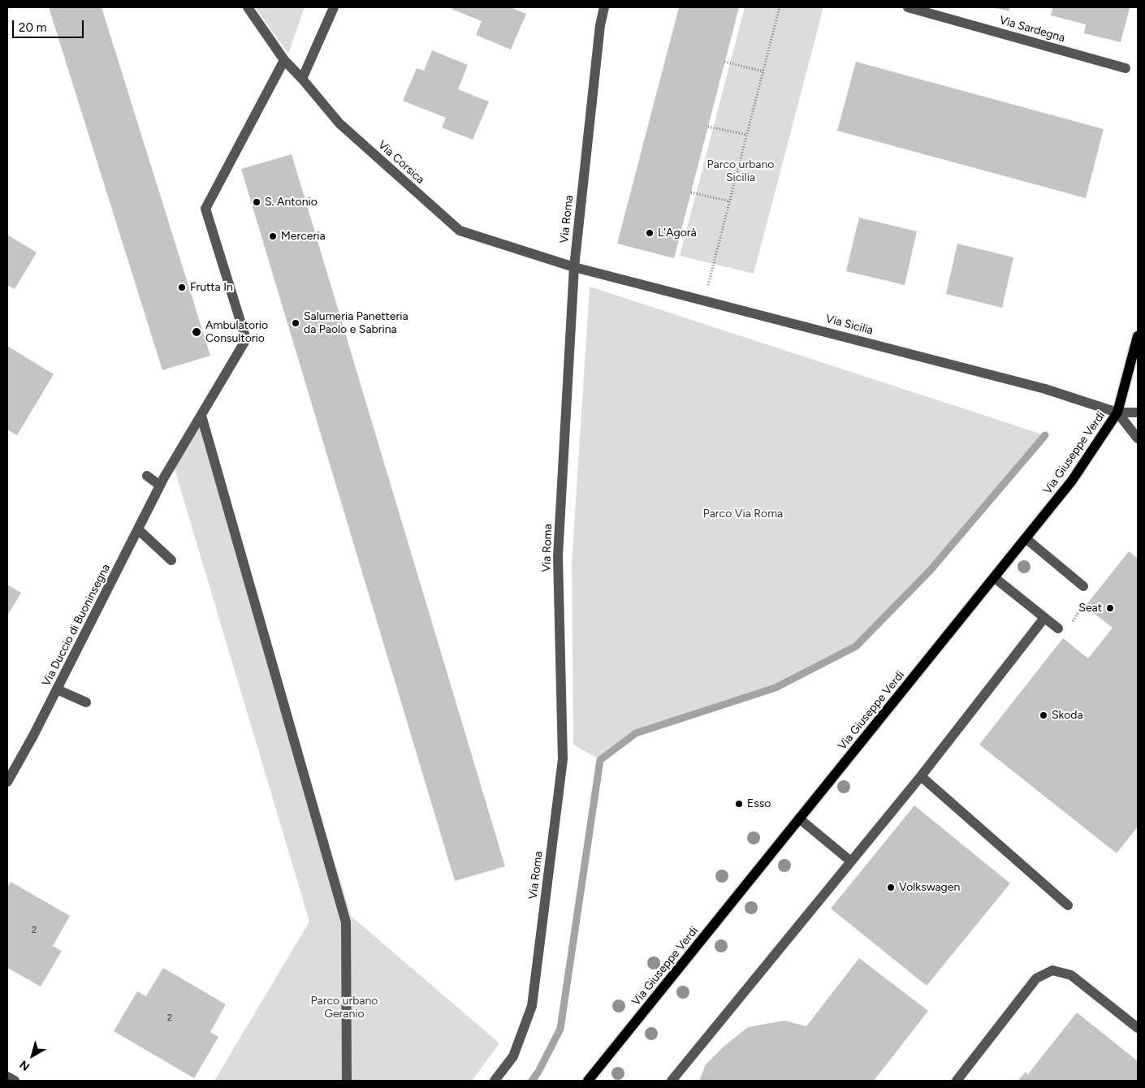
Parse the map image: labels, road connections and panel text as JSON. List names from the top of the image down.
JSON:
{
  "streets": {
    "main road": ["Via Giuseppe Verdi"],
    "street": [
      "Via Sardegna",
      "Via Corsica",
      "Via Roma",
      "Via Sicilia",
      "Via Duccio di Buoninsegna"
    ]
  },
  "crossings": [
    ["Via Corsica", "Via Roma"],
    ["Via Corsica", "Via Sicilia"],
    ["Via Corsica", "Via Duccio di Buoninsegna"],
    ["Via Roma", "Via Sicilia"],
    ["Via Sicilia", "Via Giuseppe Verdi"]
  ],
  "parks": ["Parco urbano Sicilia", "Parco Via Roma", "Parco urbano Geranio"],
  "places": [
    "S. Antonio",
    "L'Agorà",
    "Merceria",
    "Frutta In",
    "Salumeria Panetteria da Paolo e Sabrina",
    "Ambulatorio Consultorio",
    "Seat",
    "Skoda",
    "Esso",
    "Volkswagen"
  ],
  "house_numbers": ["2", "2"],
  "scale_bar": "20 m",
  "north": "bottom left"
}
